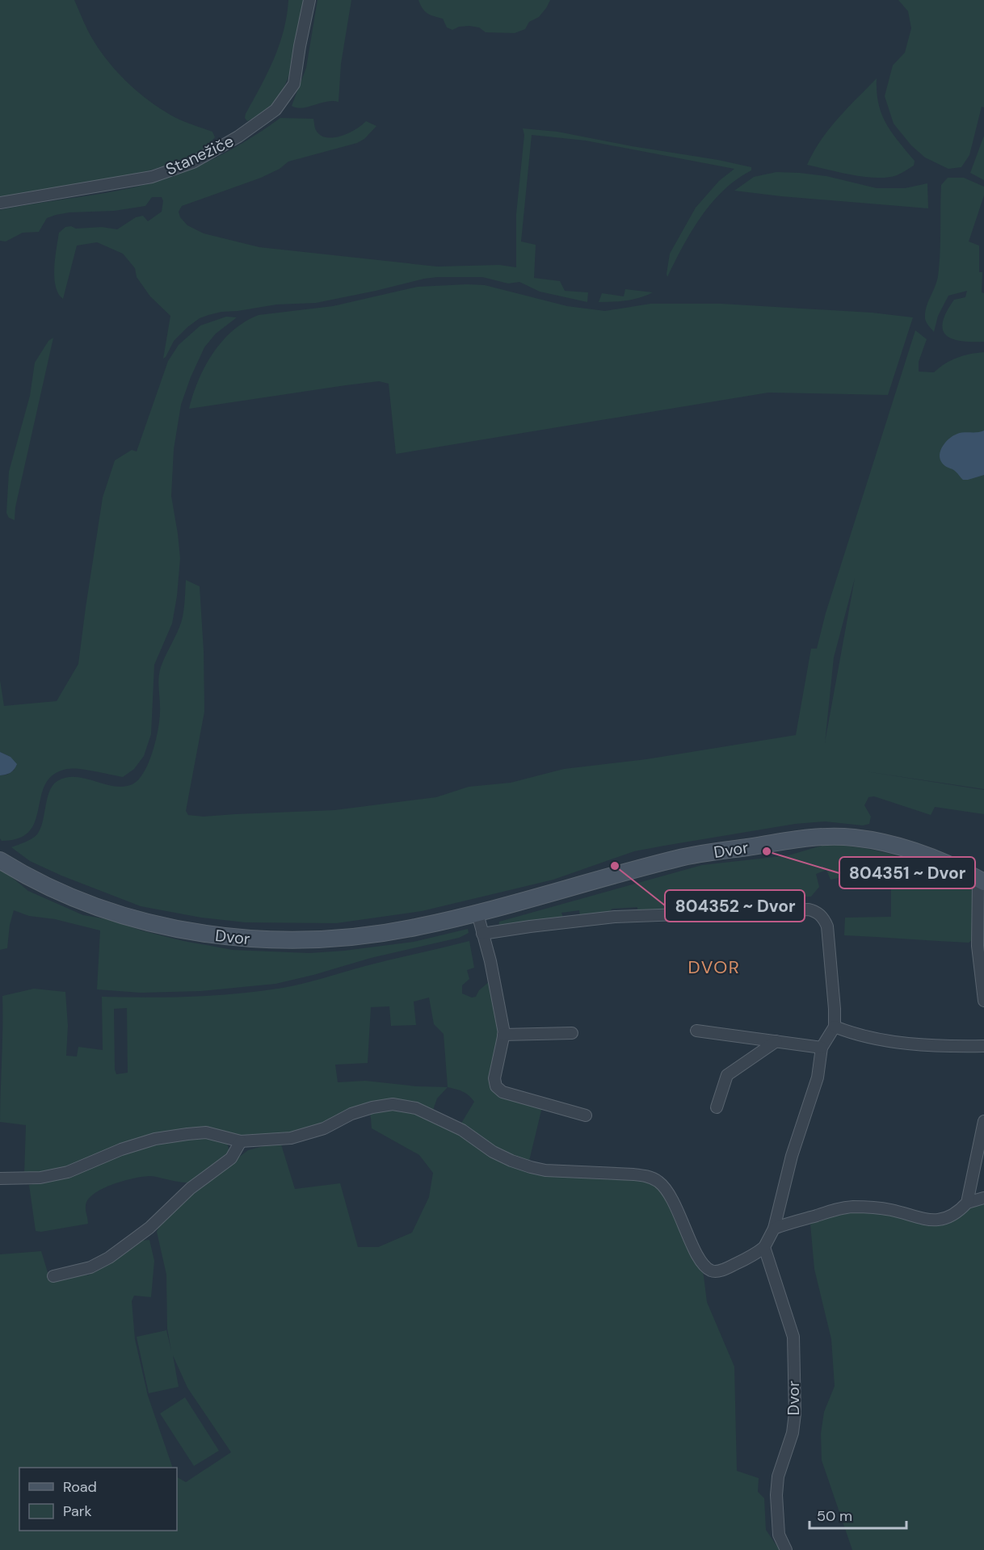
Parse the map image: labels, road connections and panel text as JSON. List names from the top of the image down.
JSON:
{
  "streets": {
    "street": ["Stanežiče", "Dvor"]
  },
  "districts": ["DVOR"],
  "places": ["804351 ~ Dvor", "804352 ~ Dvor"],
  "legend": ["Road", "Park"],
  "scale_bar": "50 m"
}
